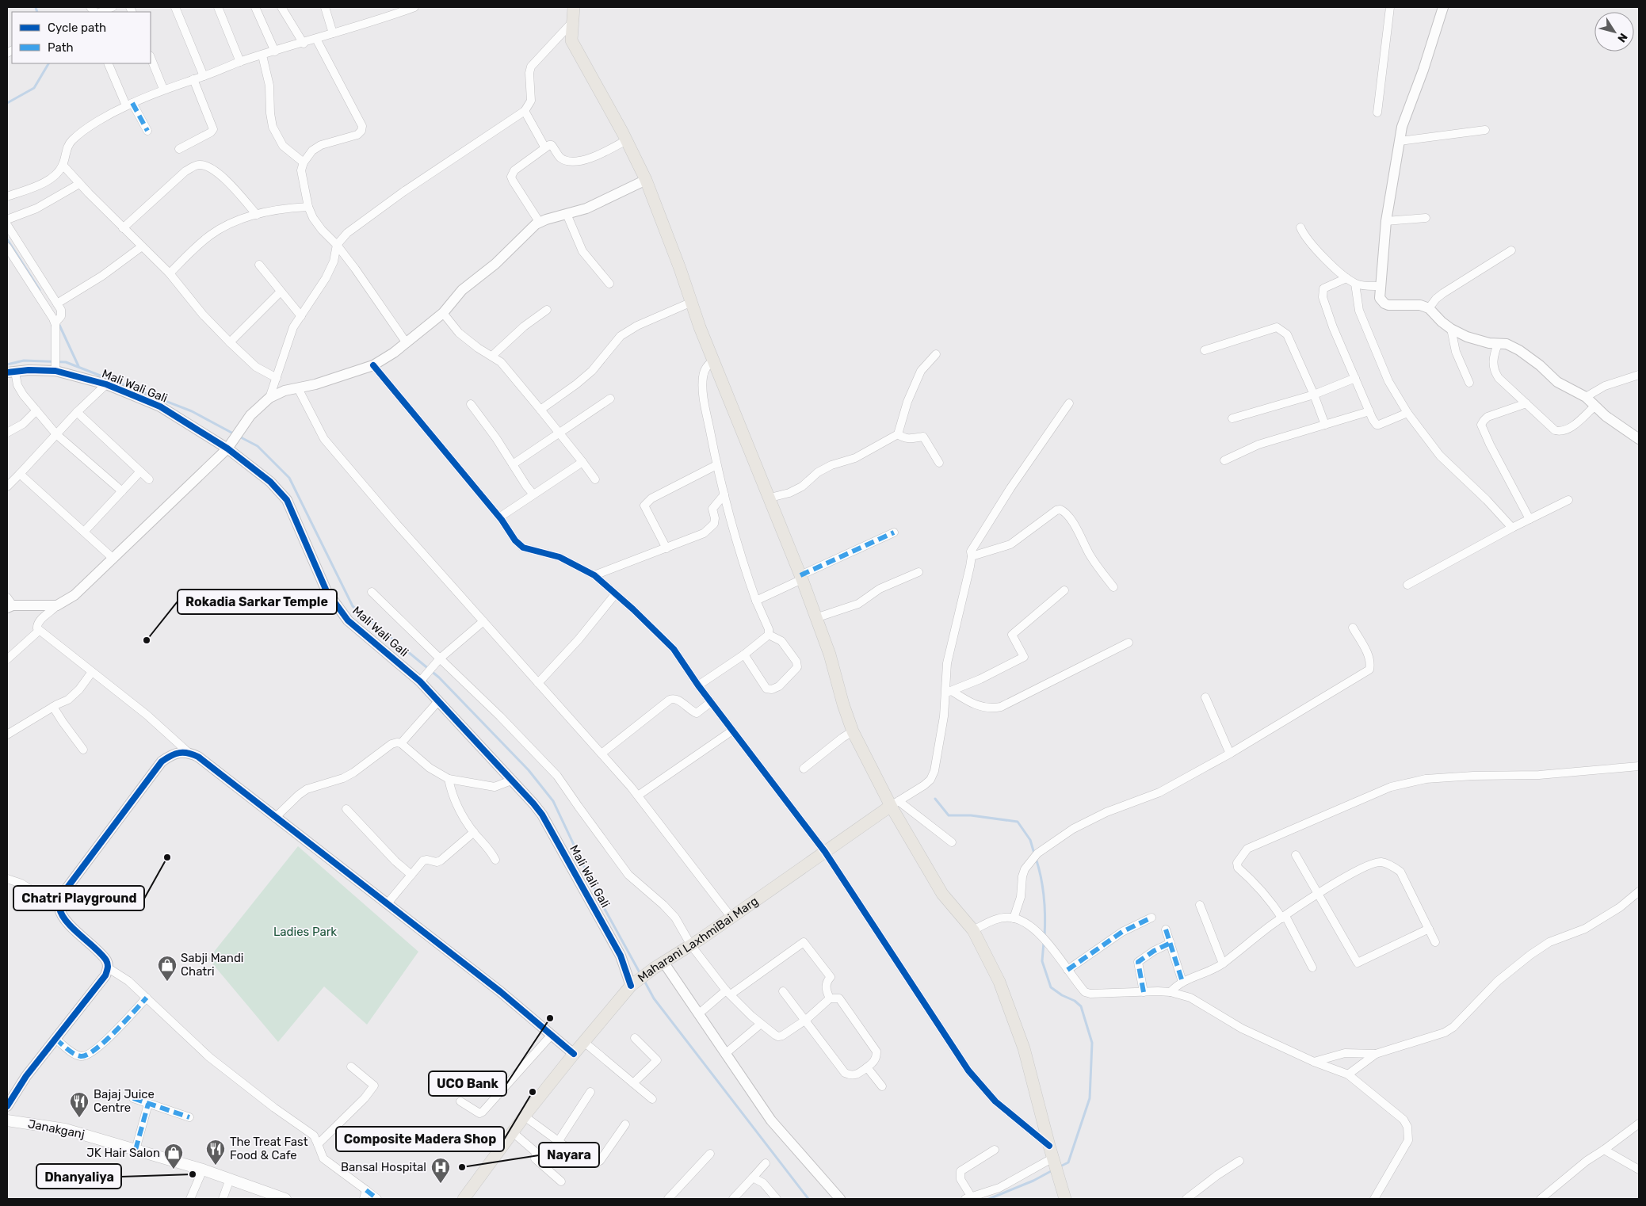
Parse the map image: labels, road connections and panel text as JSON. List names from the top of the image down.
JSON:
{
  "streets": {
    "main road": ["Maharani LaxhmiBai Marg", "Janakganj"],
    "street": ["Mali Wali Gali"]
  },
  "crossings": [
    ["Mali Wali Gali", "Maharani LaxhmiBai Marg"]
  ],
  "parks": ["Ladies Park"],
  "places": {
    "other": [
      "Rokadia Sarkar Temple",
      "Chatri Playground",
      "UCO Bank",
      "Composite Madera Shop",
      "Nayara",
      "Dhanyaliya"
    ],
    "shop": ["Sabji Mandi Chatri", "JK Hair Salon"],
    "restaurant": ["Bajaj Juice Centre", "The Treat Fast Food & Cafe"],
    "hospital": ["Bansal Hospital"]
  },
  "legend": ["Cycle path", "Path"],
  "north": "bottom right"
}
